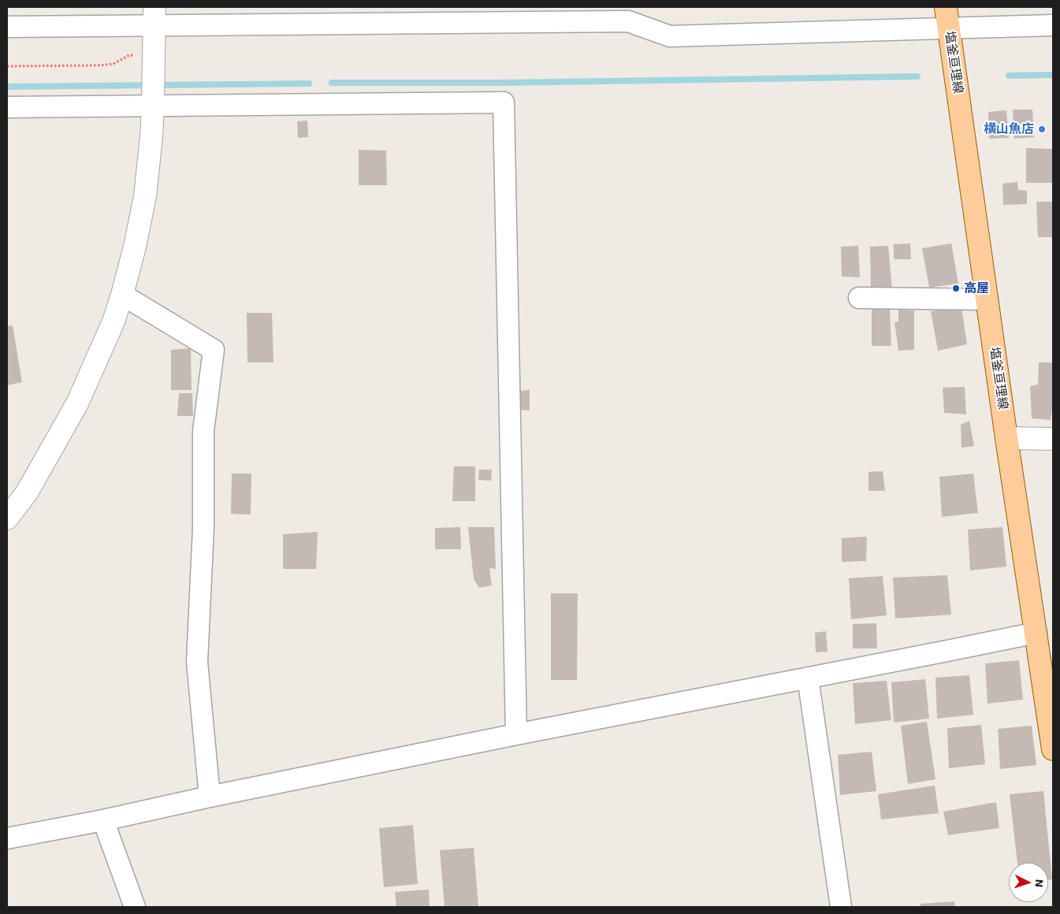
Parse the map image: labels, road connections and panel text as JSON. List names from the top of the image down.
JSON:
{
  "streets": {
    "main road": ["塩釜亘理線"]
  },
  "places": ["横山魚店", "高屋"],
  "north": "right"
}
